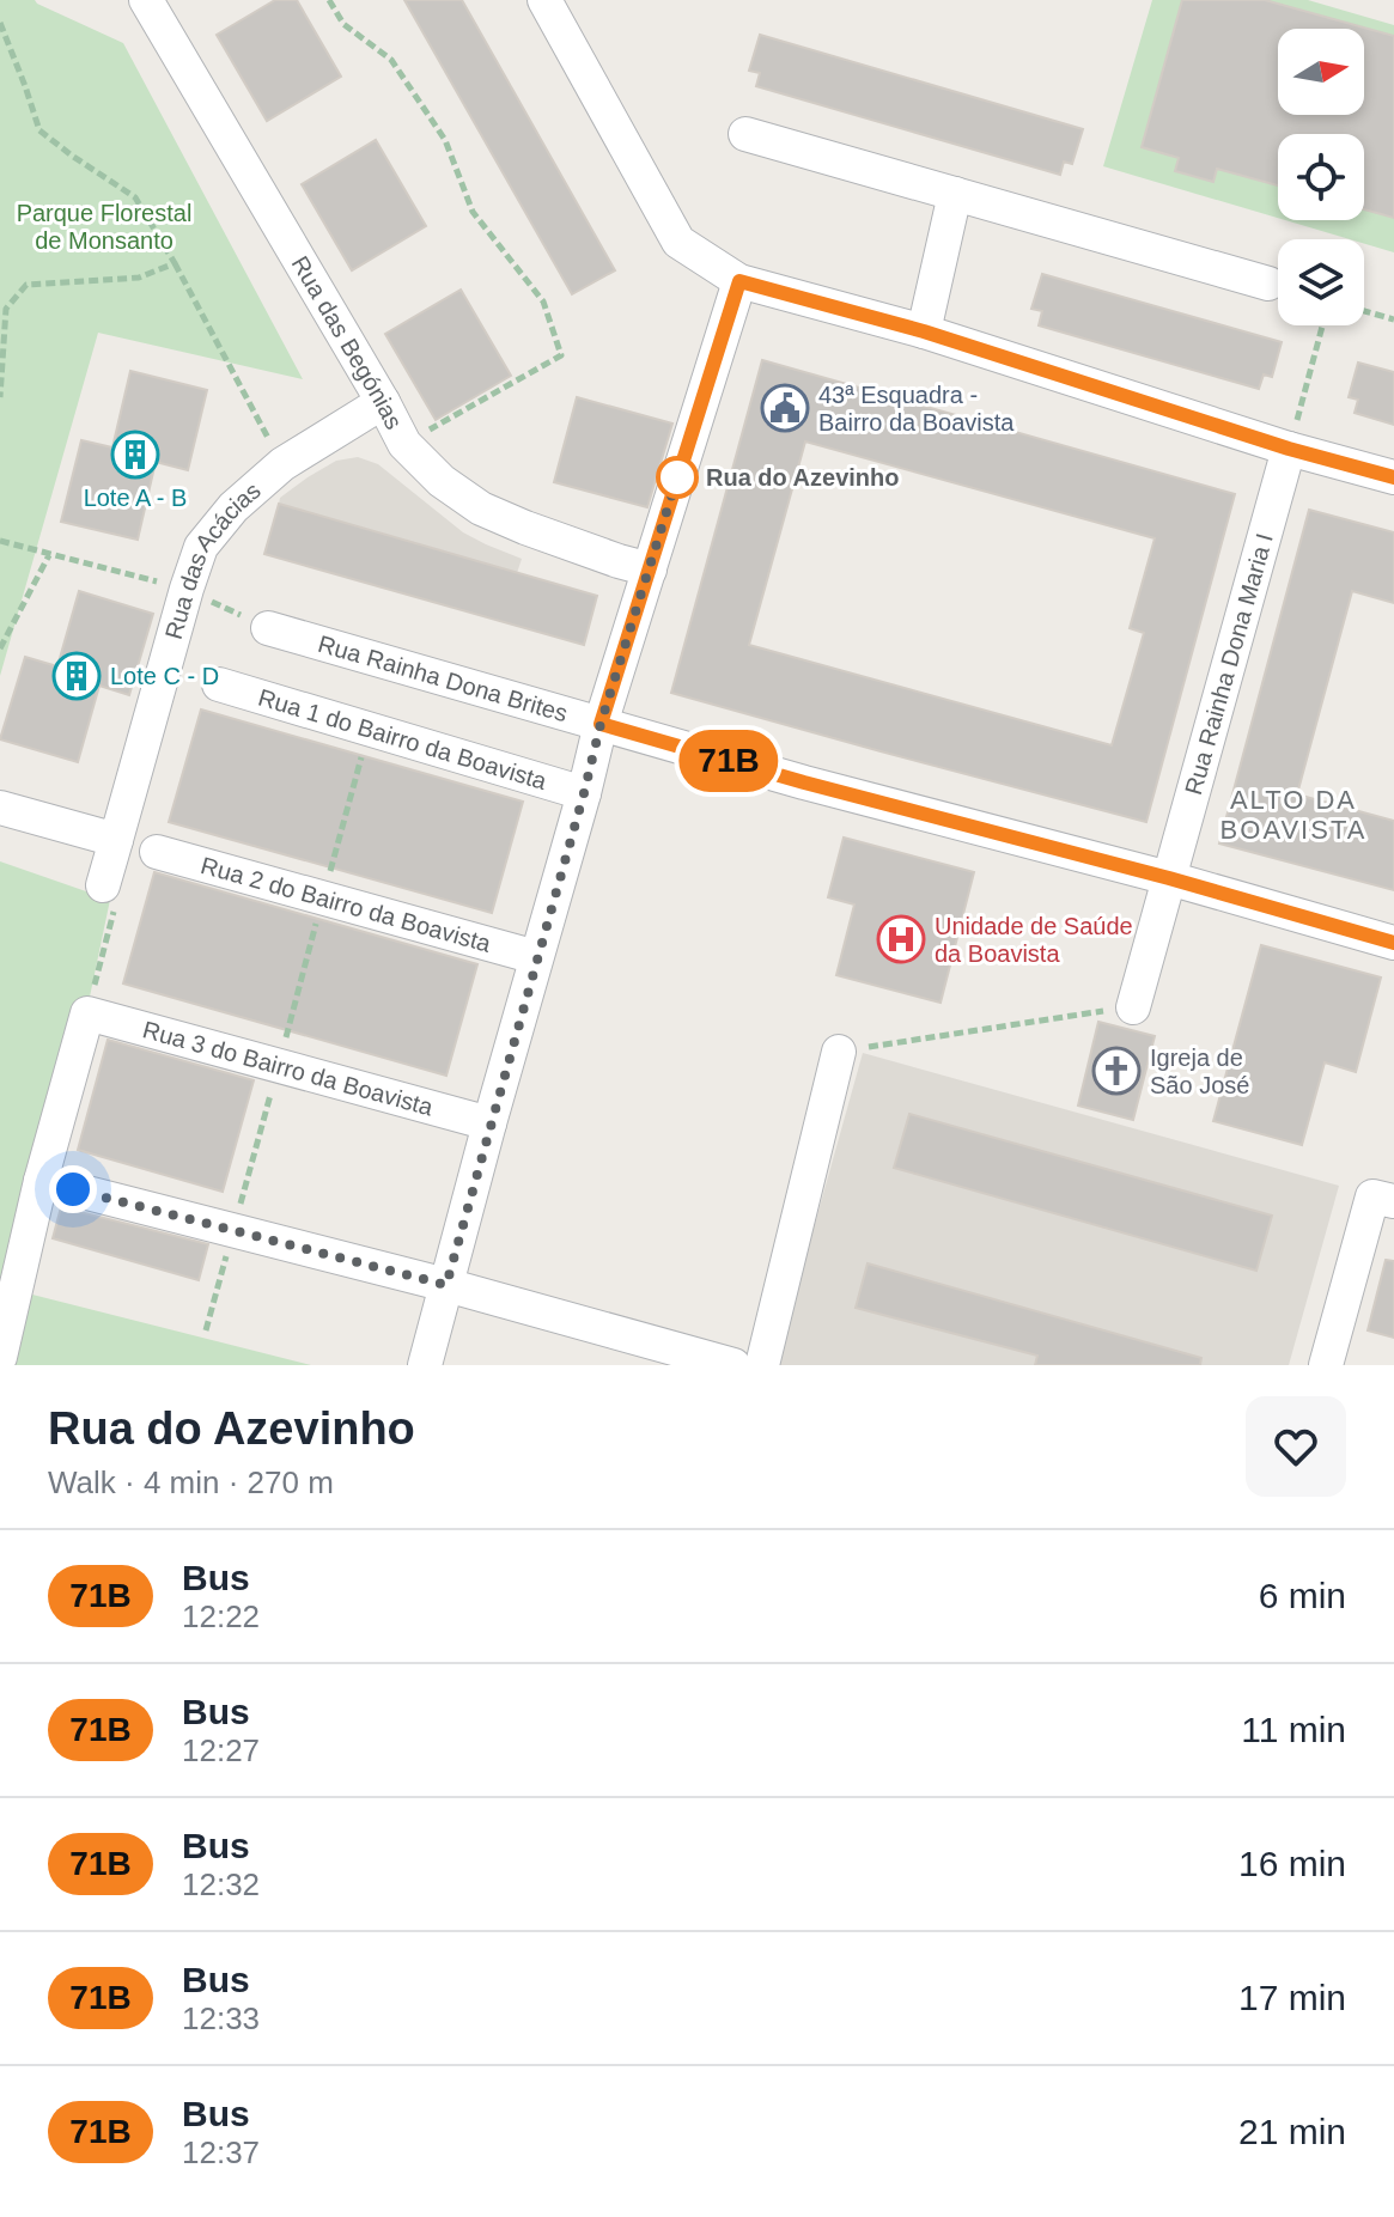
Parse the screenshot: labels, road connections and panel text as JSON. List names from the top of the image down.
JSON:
{
  "streets": {
    "street": [
      "Rua das Begónias",
      "Rua das Acácias",
      "Rua Rainha Dona Maria I",
      "Rua Rainha Dona Brites",
      "Rua 1 do Bairro da Boavista",
      "Rua 2 do Bairro da Boavista",
      "Rua 3 do Bairro da Boavista"
    ]
  },
  "crossings": [
    ["Rua das Begónias", "Rua das Acácias"],
    ["Rua Rainha Dona Maria I", "Rua Rainha Dona Brites"]
  ],
  "districts": ["ALTO DA BOAVISTA"],
  "parks": ["Parque Florestal de Monsanto"],
  "places": {
    "public building": ["43ª Esquadra - Bairro da Boavista"],
    "building": ["Lote A - B", "Lote C - D"],
    "other": ["Rua do Azevinho"],
    "hospital": ["Unidade de Saúde da Boavista"],
    "church": ["Igreja de São José"]
  },
  "lines": ["bus line 71B"],
  "north": "right",
  "page": {
    "on_map": "71B",
    "heading": ["Rua do Azevinho", "Walk · 4 min · 270 m"],
    "list": [
      {
        "mark": "71B",
        "name": "Bus",
        "note": "12:22",
        "value": "6 min"
      },
      {
        "mark": "71B",
        "name": "Bus",
        "note": "12:27",
        "value": "11 min"
      },
      {
        "mark": "71B",
        "name": "Bus",
        "note": "12:32",
        "value": "16 min"
      },
      {
        "mark": "71B",
        "name": "Bus",
        "note": "12:33",
        "value": "17 min"
      },
      {
        "mark": "71B",
        "name": "Bus",
        "note": "12:37",
        "value": "21 min"
      }
    ]
  }
}
